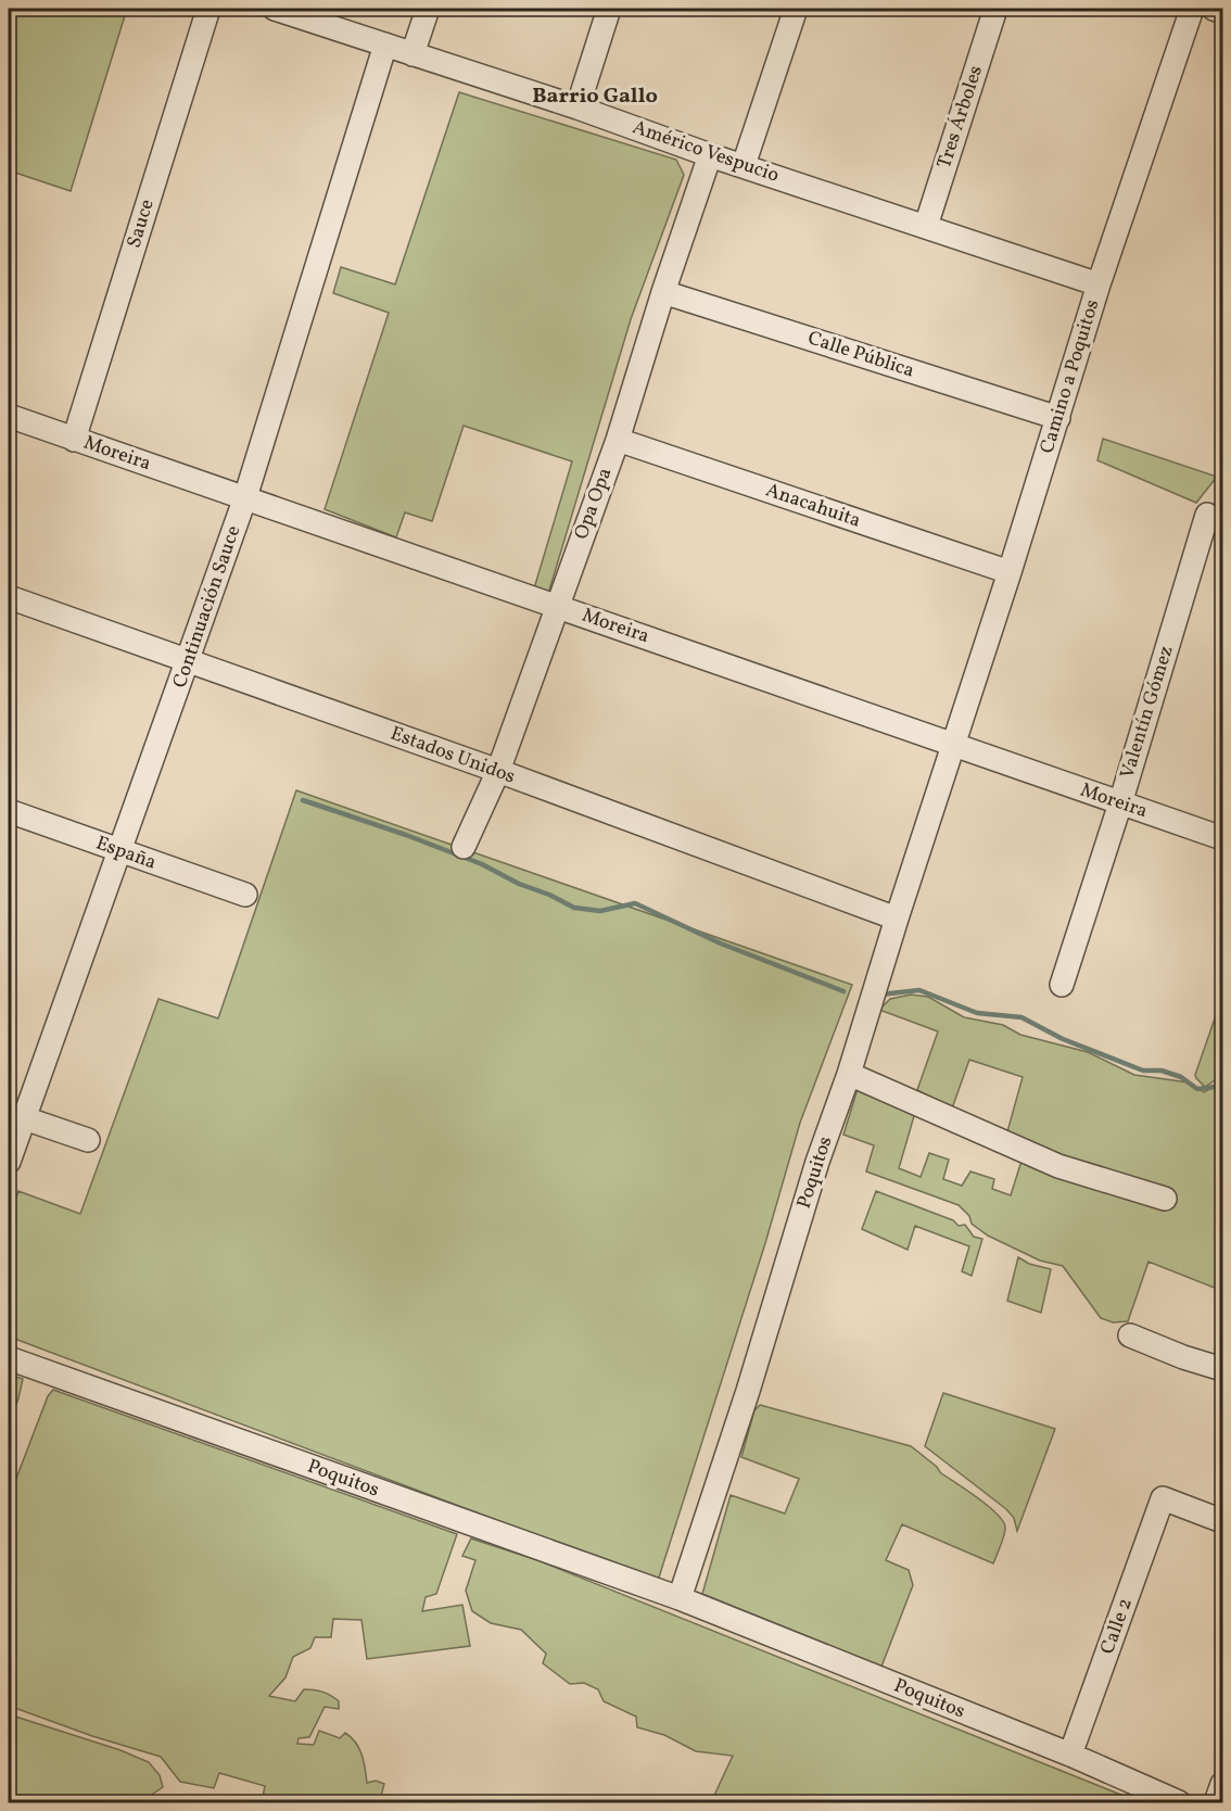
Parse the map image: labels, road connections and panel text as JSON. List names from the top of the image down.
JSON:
{
  "streets": {
    "street": [
      "Tres Árboles",
      "Américo Vespucio",
      "Sauce",
      "Calle Pública",
      "Camino a Poquitos",
      "Moreira",
      "Opa Opa",
      "Anacahuita",
      "Continuación Sauce",
      "Valentín Gómez",
      "Estados Unidos",
      "España",
      "Poquitos",
      "Calle 2"
    ]
  },
  "crossings": [
    ["Tres Árboles", "Américo Vespucio"],
    ["Américo Vespucio", "Camino a Poquitos"],
    ["Américo Vespucio", "Opa Opa"],
    ["Américo Vespucio", "Continuación Sauce"],
    ["Sauce", "Moreira"],
    ["Calle Pública", "Camino a Poquitos"],
    ["Calle Pública", "Opa Opa"],
    ["Camino a Poquitos", "Moreira"],
    ["Camino a Poquitos", "Anacahuita"],
    ["Camino a Poquitos", "Poquitos"],
    ["Moreira", "Opa Opa"],
    ["Moreira", "Continuación Sauce"],
    ["Moreira", "Valentín Gómez"],
    ["Moreira", "Poquitos"],
    ["Opa Opa", "Anacahuita"],
    ["Opa Opa", "Estados Unidos"],
    ["Continuación Sauce", "Estados Unidos"],
    ["Continuación Sauce", "España"],
    ["Estados Unidos", "Poquitos"],
    ["Poquitos", "Calle 2"]
  ],
  "districts": ["Barrio Gallo"]
}
